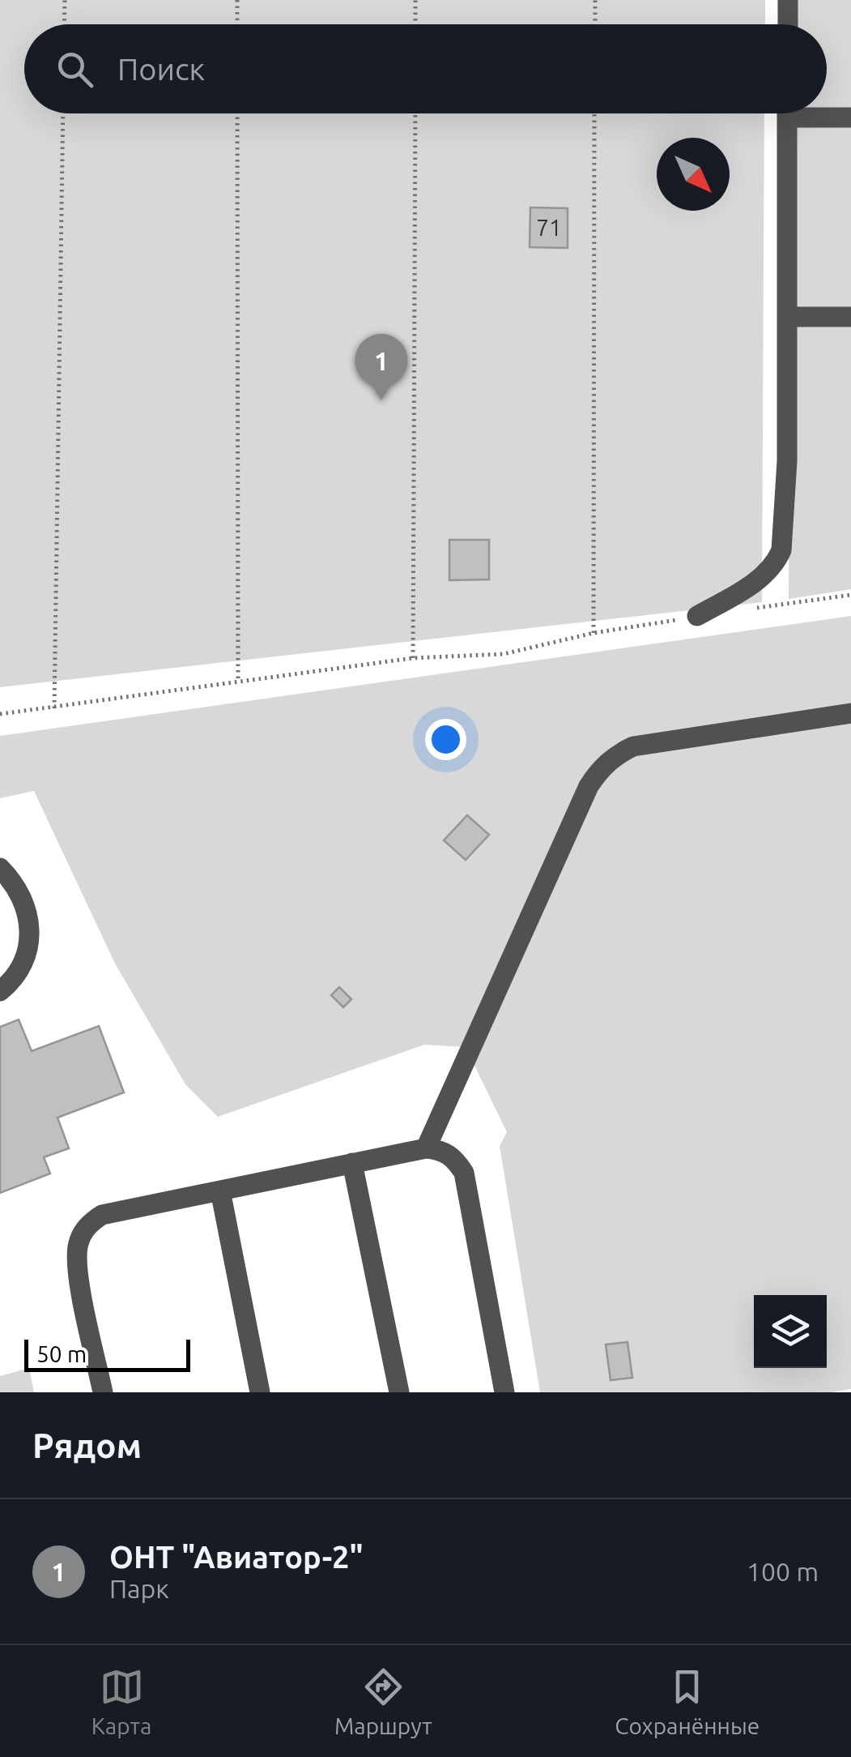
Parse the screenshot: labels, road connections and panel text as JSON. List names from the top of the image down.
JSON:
{
  "house_numbers": ["71"],
  "scale_bar": "50 m",
  "north": "bottom right",
  "page": {
    "search": "Поиск",
    "pins": "1",
    "scale": "50 m",
    "heading": "Рядом",
    "list": [
      {
        "mark": "1",
        "name": "ОНТ \"Авиатор-2\"",
        "note": "Парк",
        "value": "100 m"
      }
    ],
    "nav": ["Карта", "Маршрут", "Сохранённые"]
  }
}
